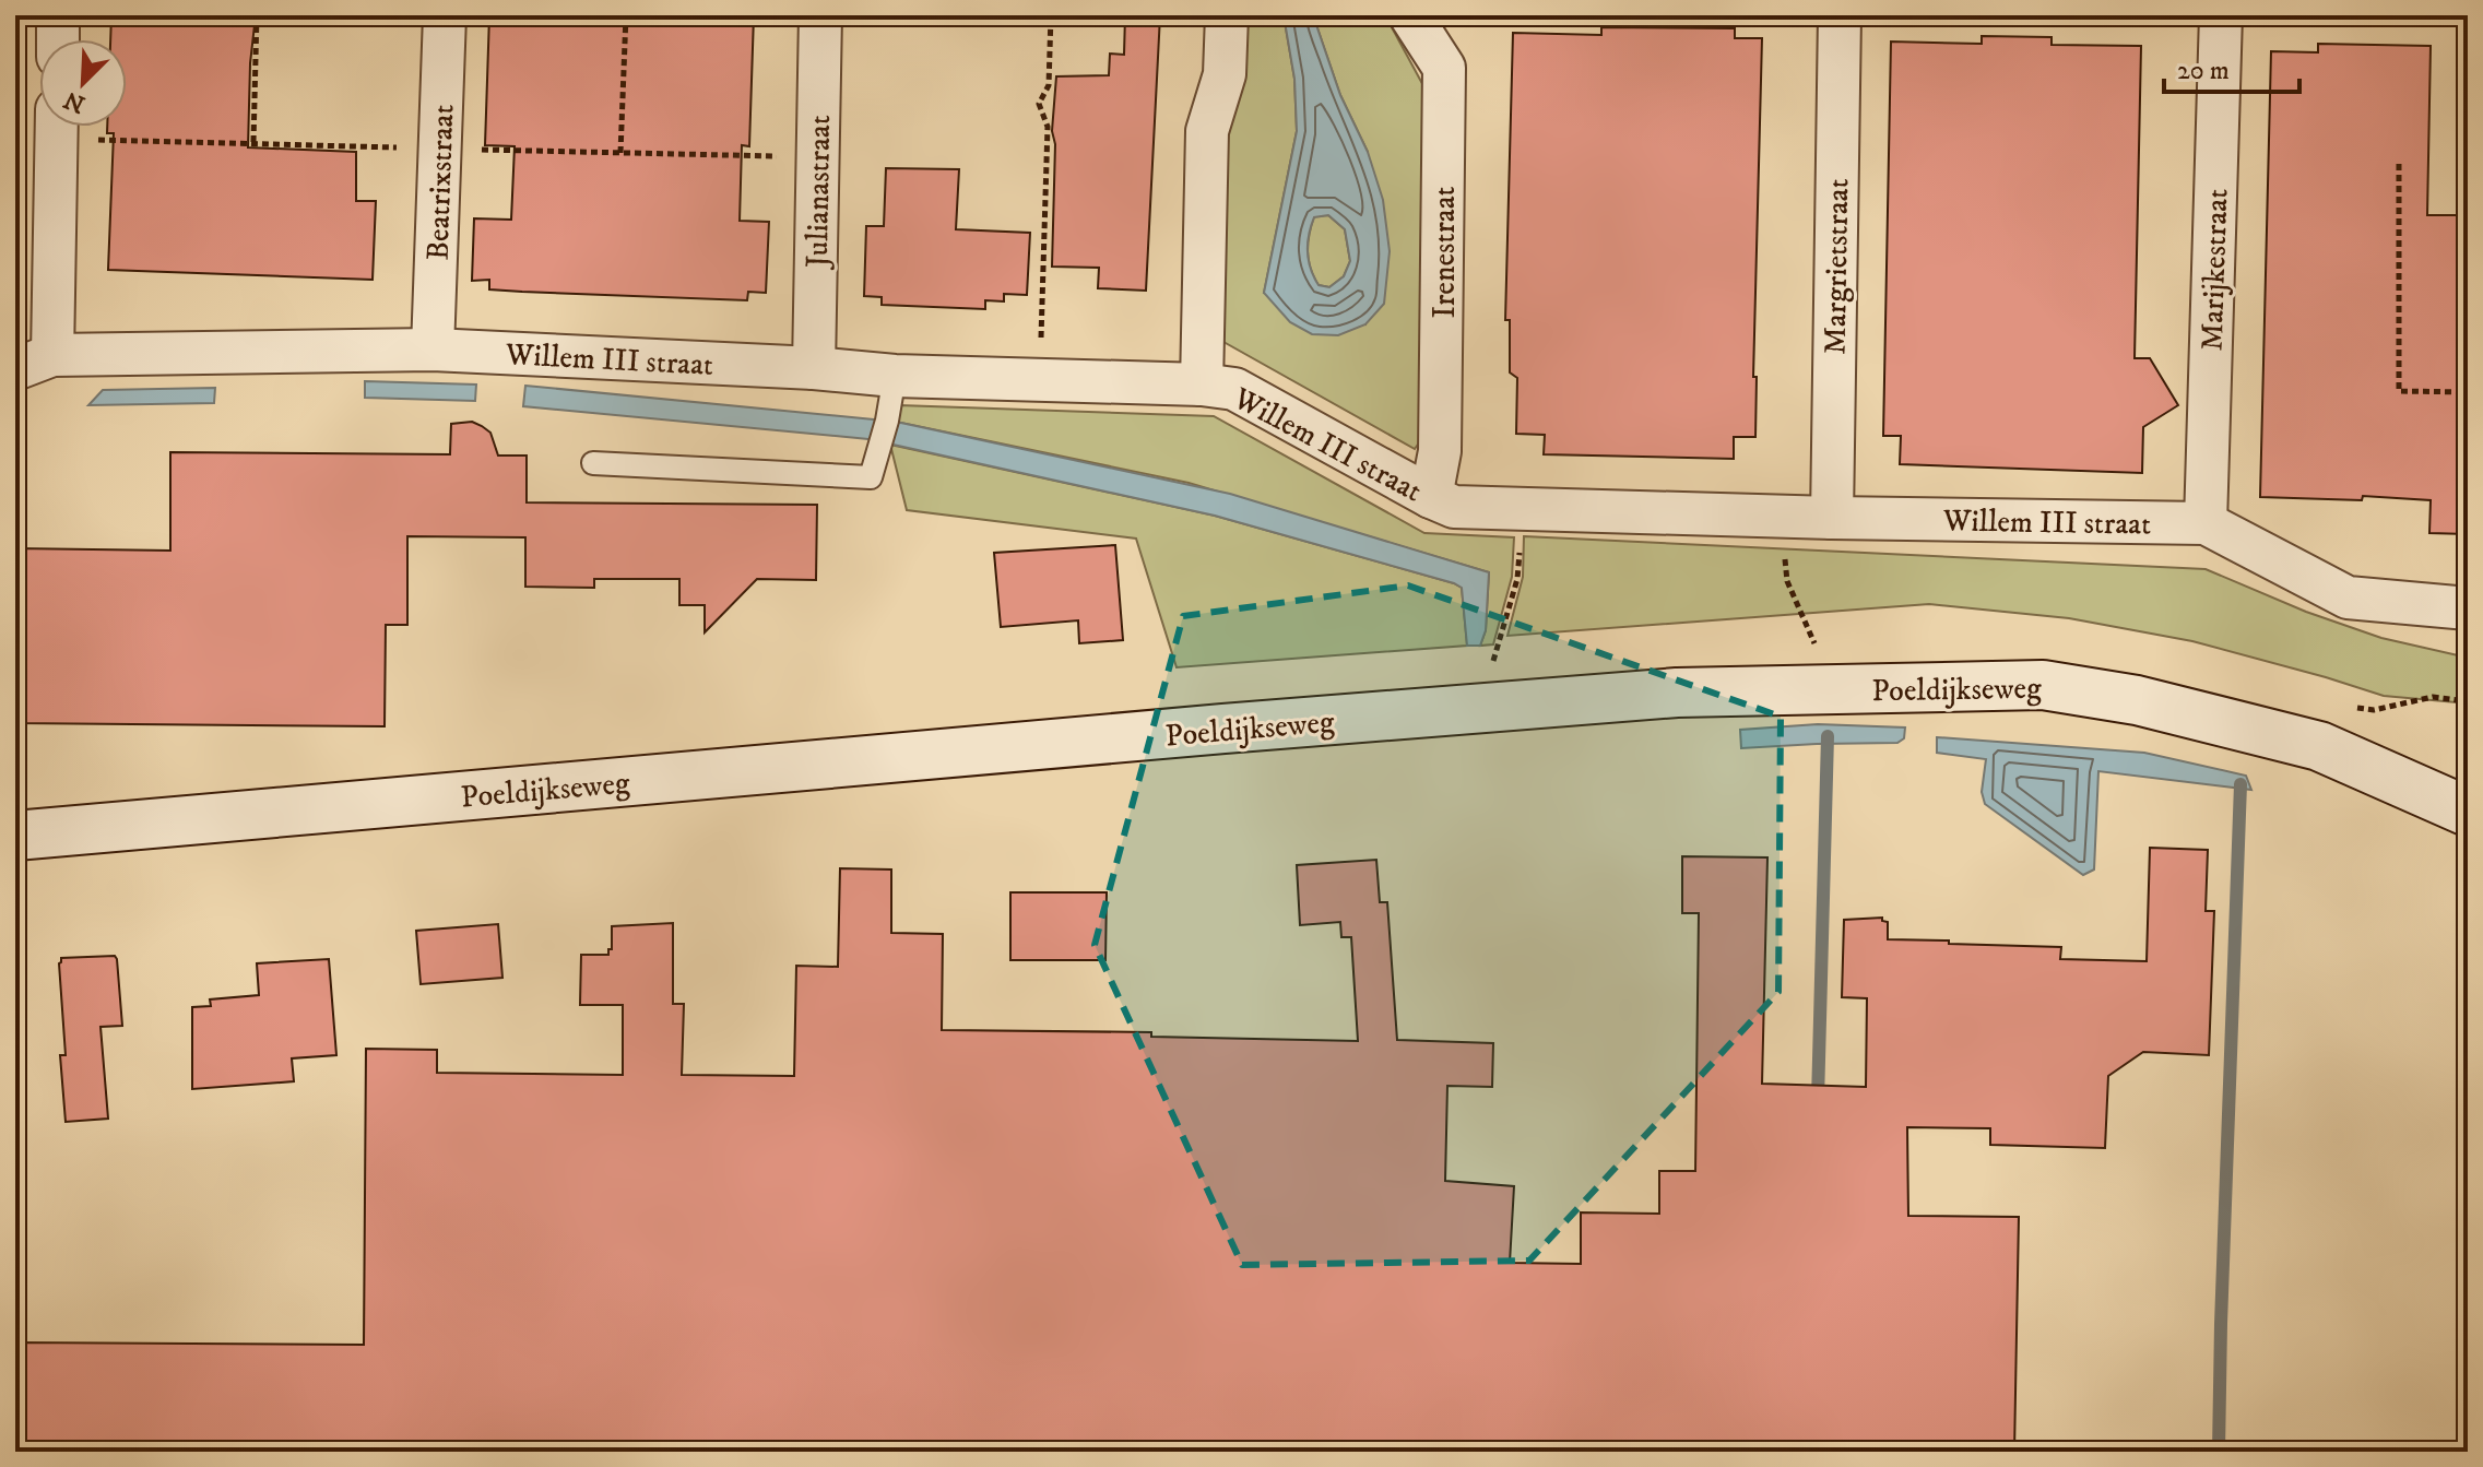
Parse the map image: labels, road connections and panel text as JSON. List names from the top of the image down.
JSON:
{
  "streets": {
    "street": [
      "Beatrixstraat",
      "Julianastraat",
      "Irenestraat",
      "Margrietstraat",
      "Marijkestraat",
      "Willem III straat",
      "Poeldijkseweg"
    ]
  },
  "crossings": [
    ["Beatrixstraat", "Willem III straat"],
    ["Julianastraat", "Willem III straat"],
    ["Irenestraat", "Willem III straat"],
    ["Margrietstraat", "Willem III straat"],
    ["Marijkestraat", "Willem III straat"]
  ],
  "scale_bar": "20 m",
  "north": "bottom left"
}
